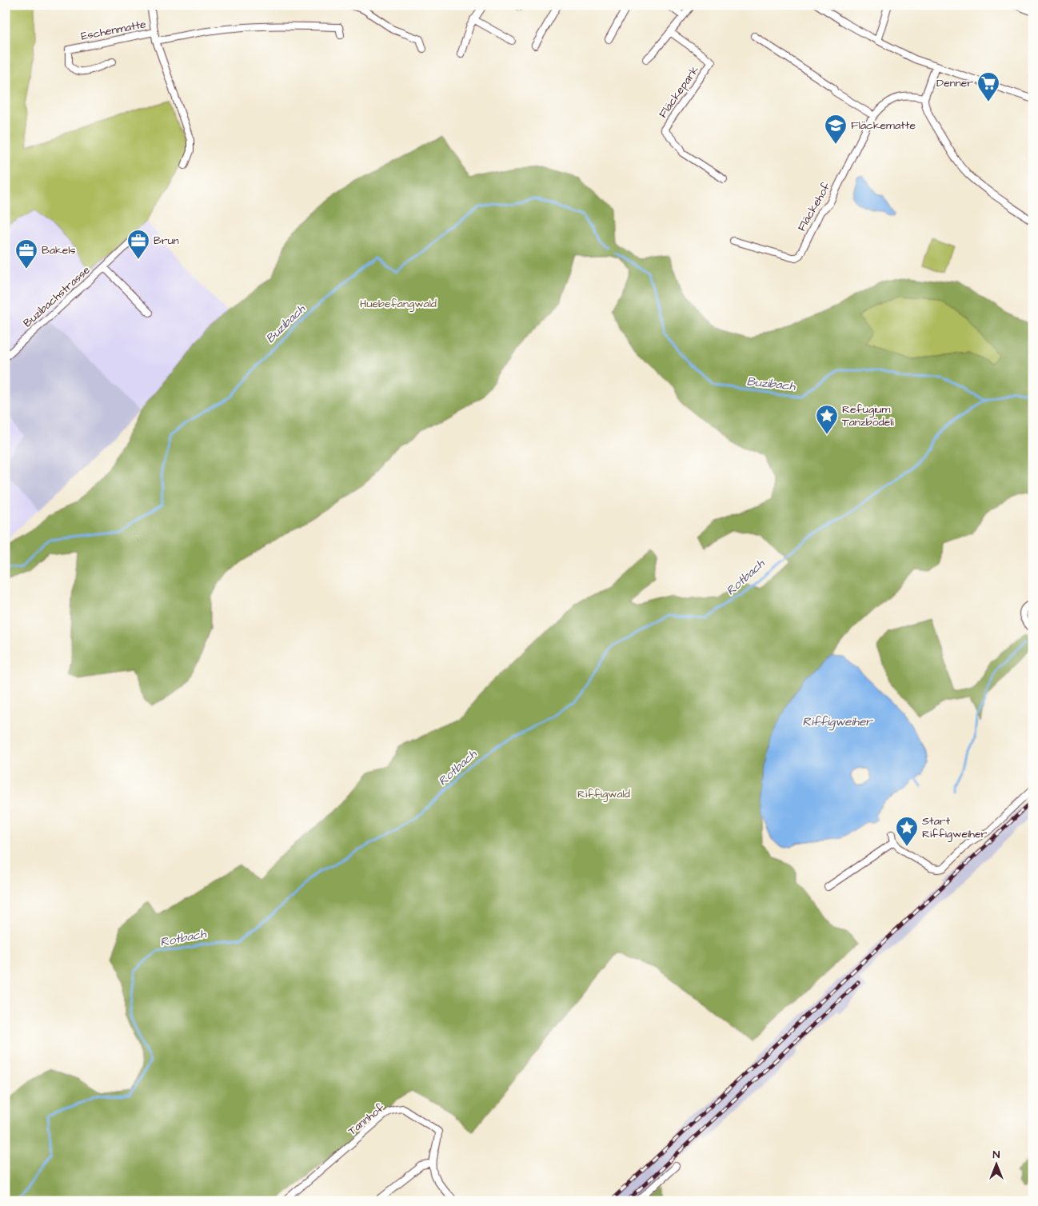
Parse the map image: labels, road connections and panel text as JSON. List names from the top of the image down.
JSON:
{
  "streets": {
    "street": [
      "Eschenmatte",
      "Fläckepark",
      "Fläckehof",
      "Buzibachstrasse",
      "Tannhof"
    ]
  },
  "water": ["Buzibach", "Rotbach", "Riffigweiher"],
  "parks": ["Huebefangwald", "Riffigwald"],
  "places": {
    "supermarket": ["Denner"],
    "school or university": ["Fläckematte"],
    "office": ["Brun", "Bakels"],
    "place": ["Refugium Tanzbödeli", "Start Riffigweiher"]
  },
  "north": "top"
}
